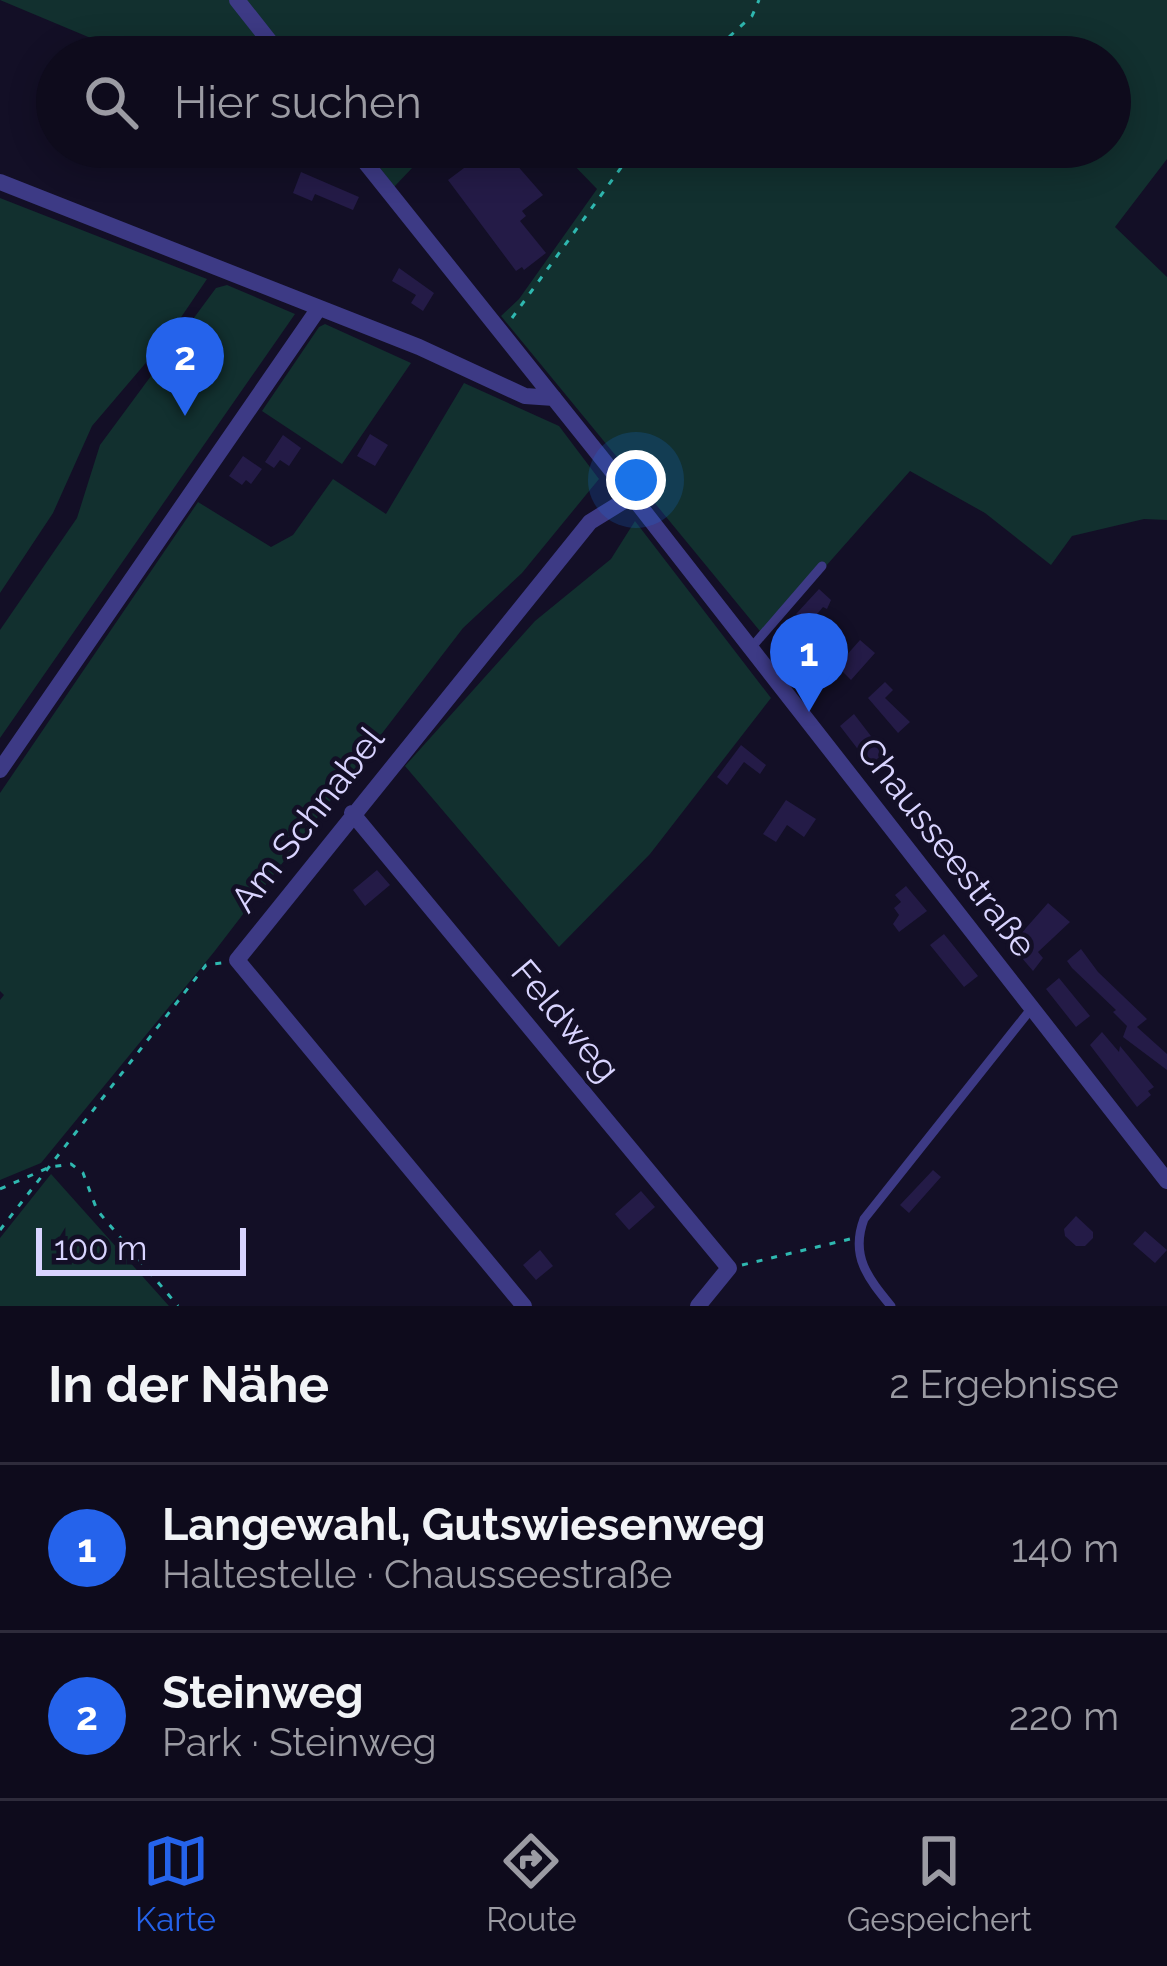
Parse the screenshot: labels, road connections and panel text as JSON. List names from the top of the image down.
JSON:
{
  "streets": {
    "street": ["Am Schnabel", "Chausseestraße", "Feldweg"]
  },
  "crossings": [
    ["Am Schnabel", "Chausseestraße"],
    ["Am Schnabel", "Feldweg"]
  ],
  "scale_bar": "100 m",
  "page": {
    "search": "Hier suchen",
    "pins": ["2", "1"],
    "scale": "100 m",
    "heading": ["In der Nähe", "2 Ergebnisse"],
    "list": [
      {
        "mark": "1",
        "name": "Langewahl, Gutswiesenweg",
        "note": "Haltestelle · Chausseestraße",
        "value": "140 m"
      },
      {
        "mark": "2",
        "name": "Steinweg",
        "note": "Park · Steinweg",
        "value": "220 m"
      }
    ],
    "nav": ["Karte", "Route", "Gespeichert"]
  }
}
